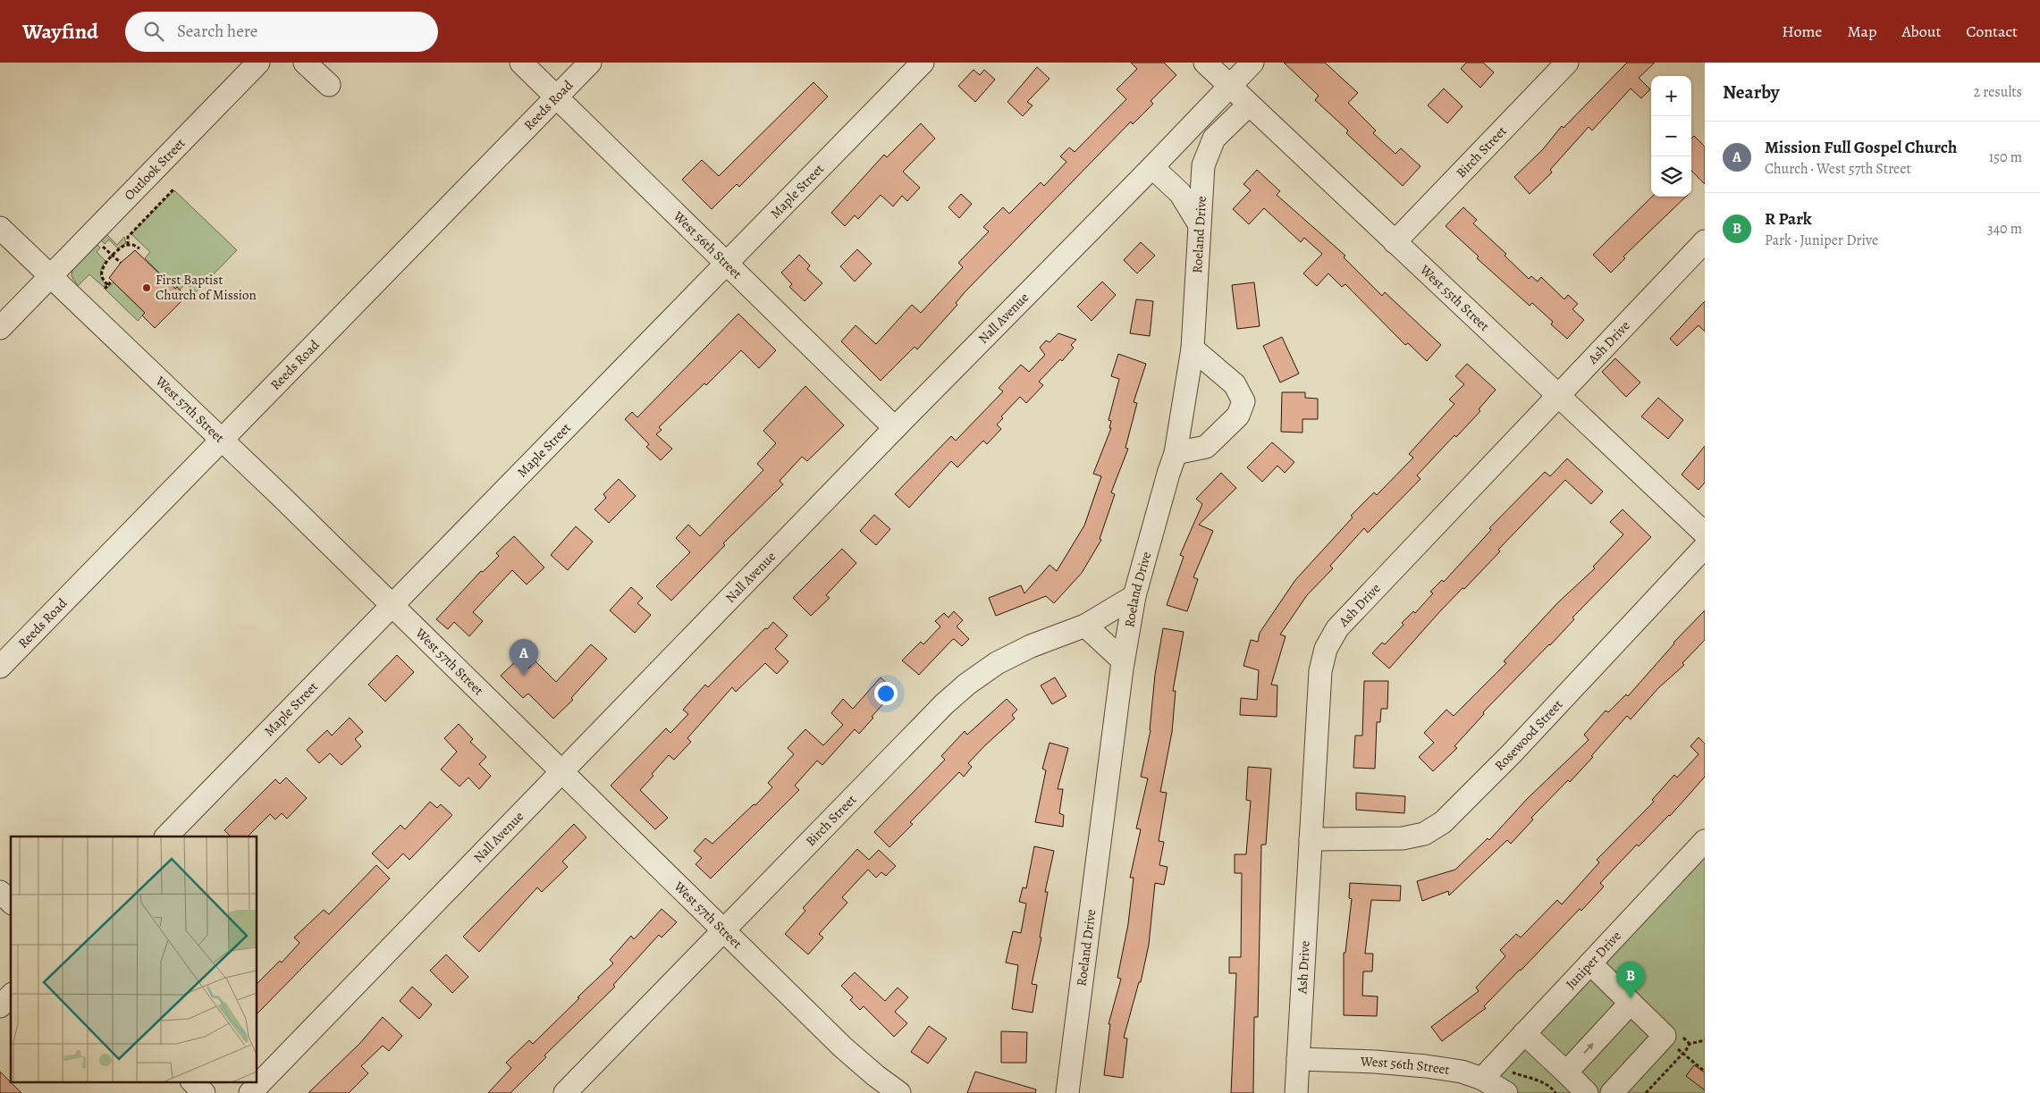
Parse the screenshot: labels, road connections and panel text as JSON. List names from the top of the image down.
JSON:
{
  "streets": {
    "street": [
      "Reeds Road",
      "Birch Street",
      "Outlook Street",
      "Maple Street",
      "Roeland Drive",
      "West 56th Street",
      "West 55th Street",
      "Nall Avenue",
      "Ash Drive",
      "West 57th Street",
      "Rosewood Street",
      "Juniper Drive"
    ]
  },
  "crossings": [
    ["Reeds Road", "West 56th Street"],
    ["Reeds Road", "West 57th Street"],
    ["Birch Street", "Roeland Drive"],
    ["Birch Street", "West 55th Street"],
    ["Birch Street", "West 57th Street"],
    ["Outlook Street", "West 57th Street"],
    ["Maple Street", "West 56th Street"],
    ["Maple Street", "West 57th Street"],
    ["Roeland Drive", "West 55th Street"],
    ["West 56th Street", "Nall Avenue"],
    ["West 56th Street", "Ash Drive"],
    ["West 56th Street", "Juniper Drive"],
    ["West 55th Street", "Nall Avenue"],
    ["West 55th Street", "Ash Drive"],
    ["Nall Avenue", "West 57th Street"],
    ["Ash Drive", "Rosewood Street"]
  ],
  "places": ["First Baptist Church of Mission"],
  "page": {
    "header": "Wayfind",
    "search": "Search here",
    "nav": [
      "Home",
      "Map",
      "About",
      "Contact"
    ],
    "heading": ["Nearby", "2 results"],
    "map_buttons": ["+", "−"],
    "list": [
      {
        "mark": "A",
        "name": "Mission Full Gospel Church",
        "note": "Church · West 57th Street",
        "value": "150 m"
      },
      {
        "mark": "B",
        "name": "R Park",
        "note": "Park · Juniper Drive",
        "value": "340 m"
      }
    ],
    "pins": ["A", "B"]
  }
}
